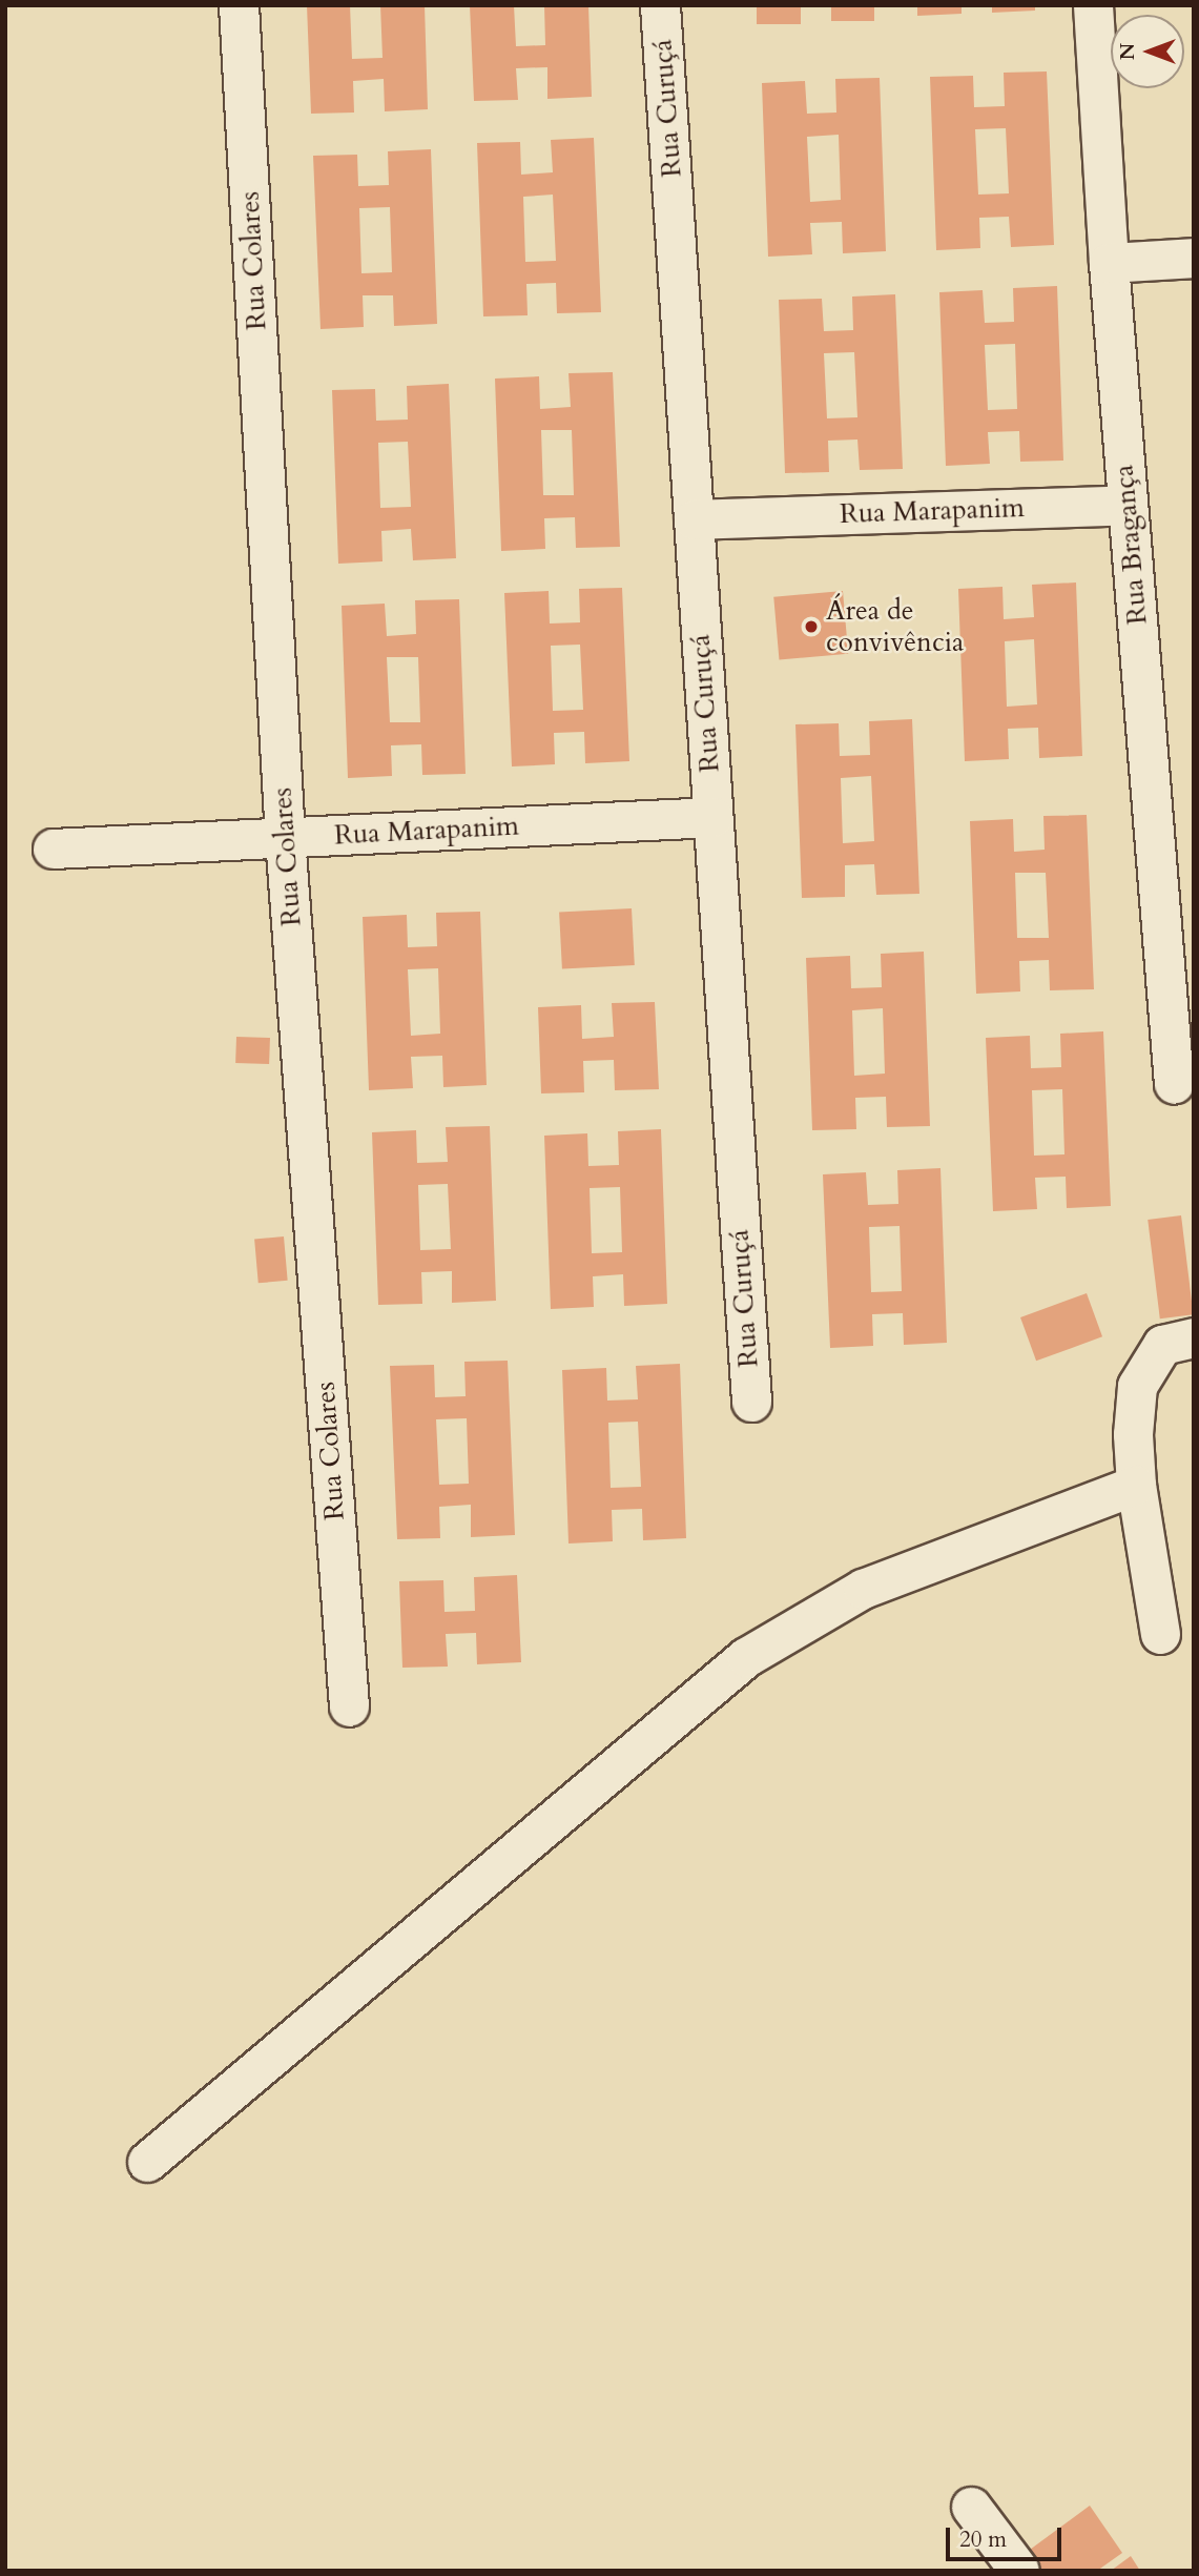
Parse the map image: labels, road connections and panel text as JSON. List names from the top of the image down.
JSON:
{
  "streets": {
    "street": [
      "Rua Curuçá",
      "Rua Colares",
      "Rua Marapanim",
      "Rua Bragança"
    ]
  },
  "crossings": [
    ["Rua Curuçá", "Rua Marapanim"],
    ["Rua Colares", "Rua Marapanim"],
    ["Rua Marapanim", "Rua Bragança"]
  ],
  "places": ["Área de convivência"],
  "scale_bar": "20 m",
  "north": "left"
}
